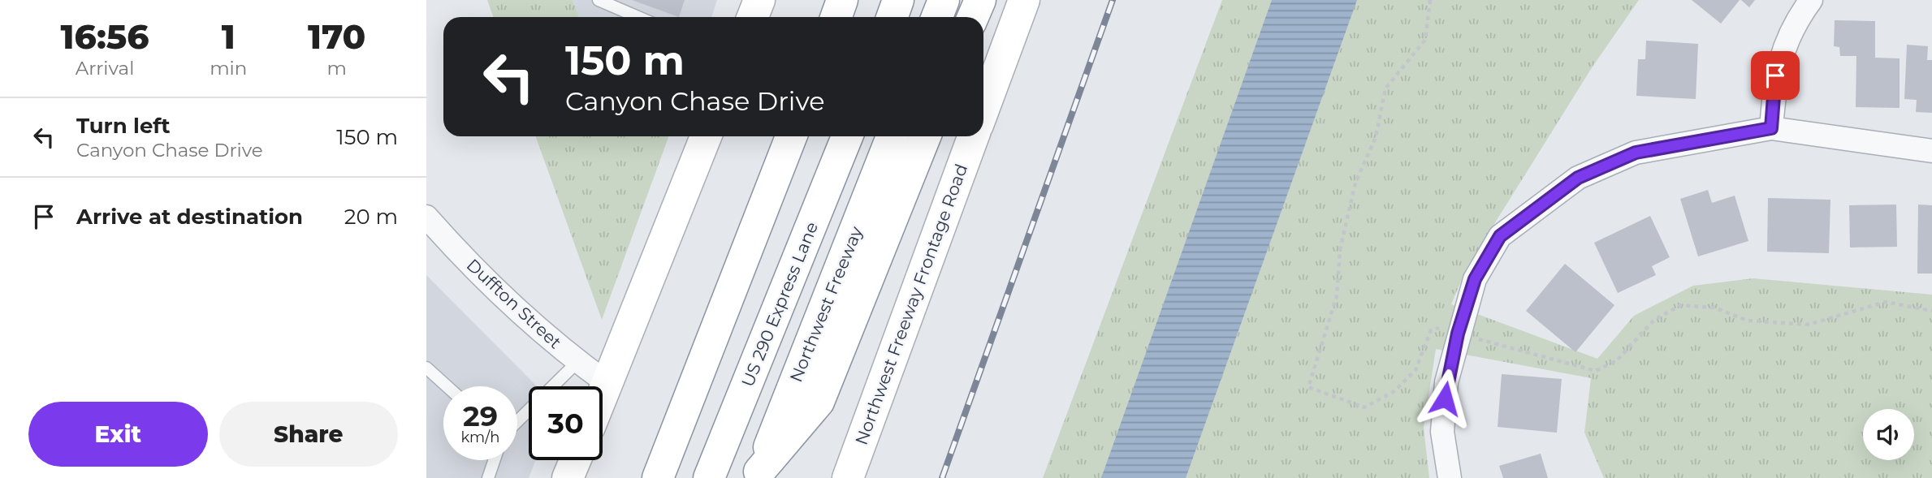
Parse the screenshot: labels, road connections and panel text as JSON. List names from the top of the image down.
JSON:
{
  "streets": {
    "main road": ["US 290 Express Lane", "Northwest Freeway", "Northwest Freeway Frontage Road"],
    "street": ["Duffton Street"]
  },
  "page": {
    "eta": [
      "16:56",
      "Arrival",
      "1",
      "min",
      "170",
      "m"
    ],
    "turn": ["150 m", "Canyon Chase Drive"],
    "list": [
      {
        "name": "Turn left",
        "note": "Canyon Chase Drive",
        "value": "150 m"
      },
      {
        "name": "Arrive at destination",
        "value": "20 m"
      }
    ],
    "speed": "29 km/h",
    "limit": "30",
    "buttons": ["Exit", "Share"]
  }
}
